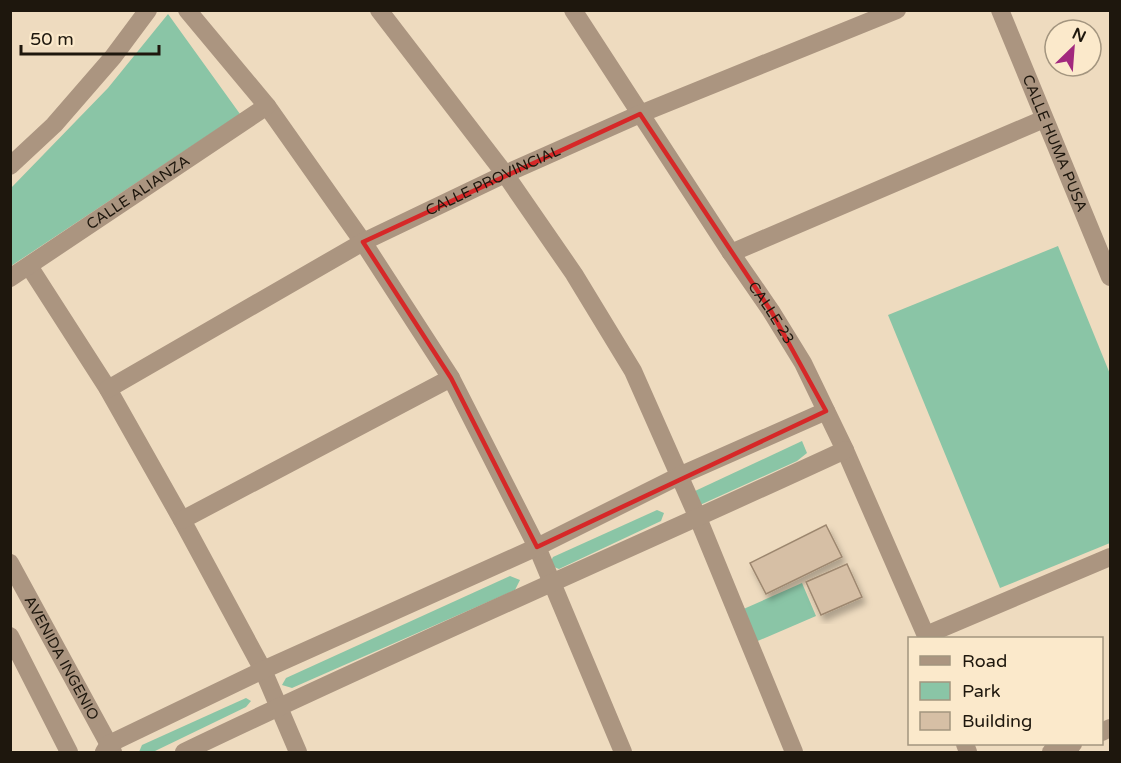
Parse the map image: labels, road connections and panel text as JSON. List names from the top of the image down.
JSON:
{
  "streets": {
    "street": [
      "CALLE HUMA PUSA",
      "CALLE PROVINCIAL",
      "CALLE ALIANZA",
      "CALLE 23",
      "AVENIDA INGENIO"
    ]
  },
  "crossings": [
    ["CALLE PROVINCIAL", "CALLE 23"]
  ],
  "legend": ["Road", "Park", "Building"],
  "scale_bar": "50 m",
  "north": "top right"
}
